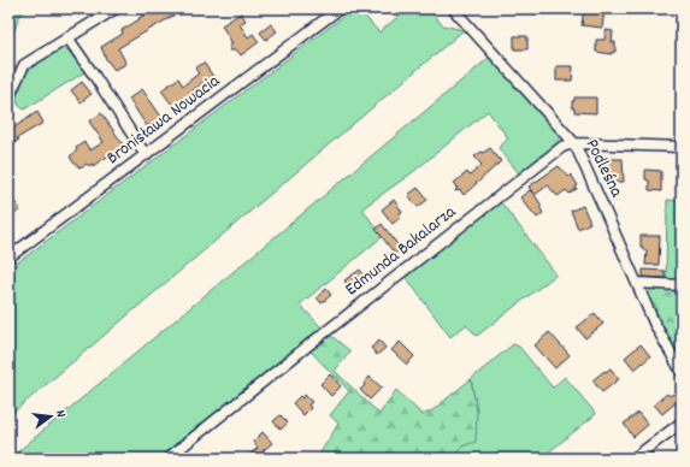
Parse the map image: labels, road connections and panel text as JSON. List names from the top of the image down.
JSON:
{
  "streets": {
    "street": ["Bronisława Nowacia", "Podleśna", "Edmunda Bakalarza"]
  },
  "crossings": [
    ["Podleśna", "Edmunda Bakalarza"]
  ],
  "north": "right"
}
